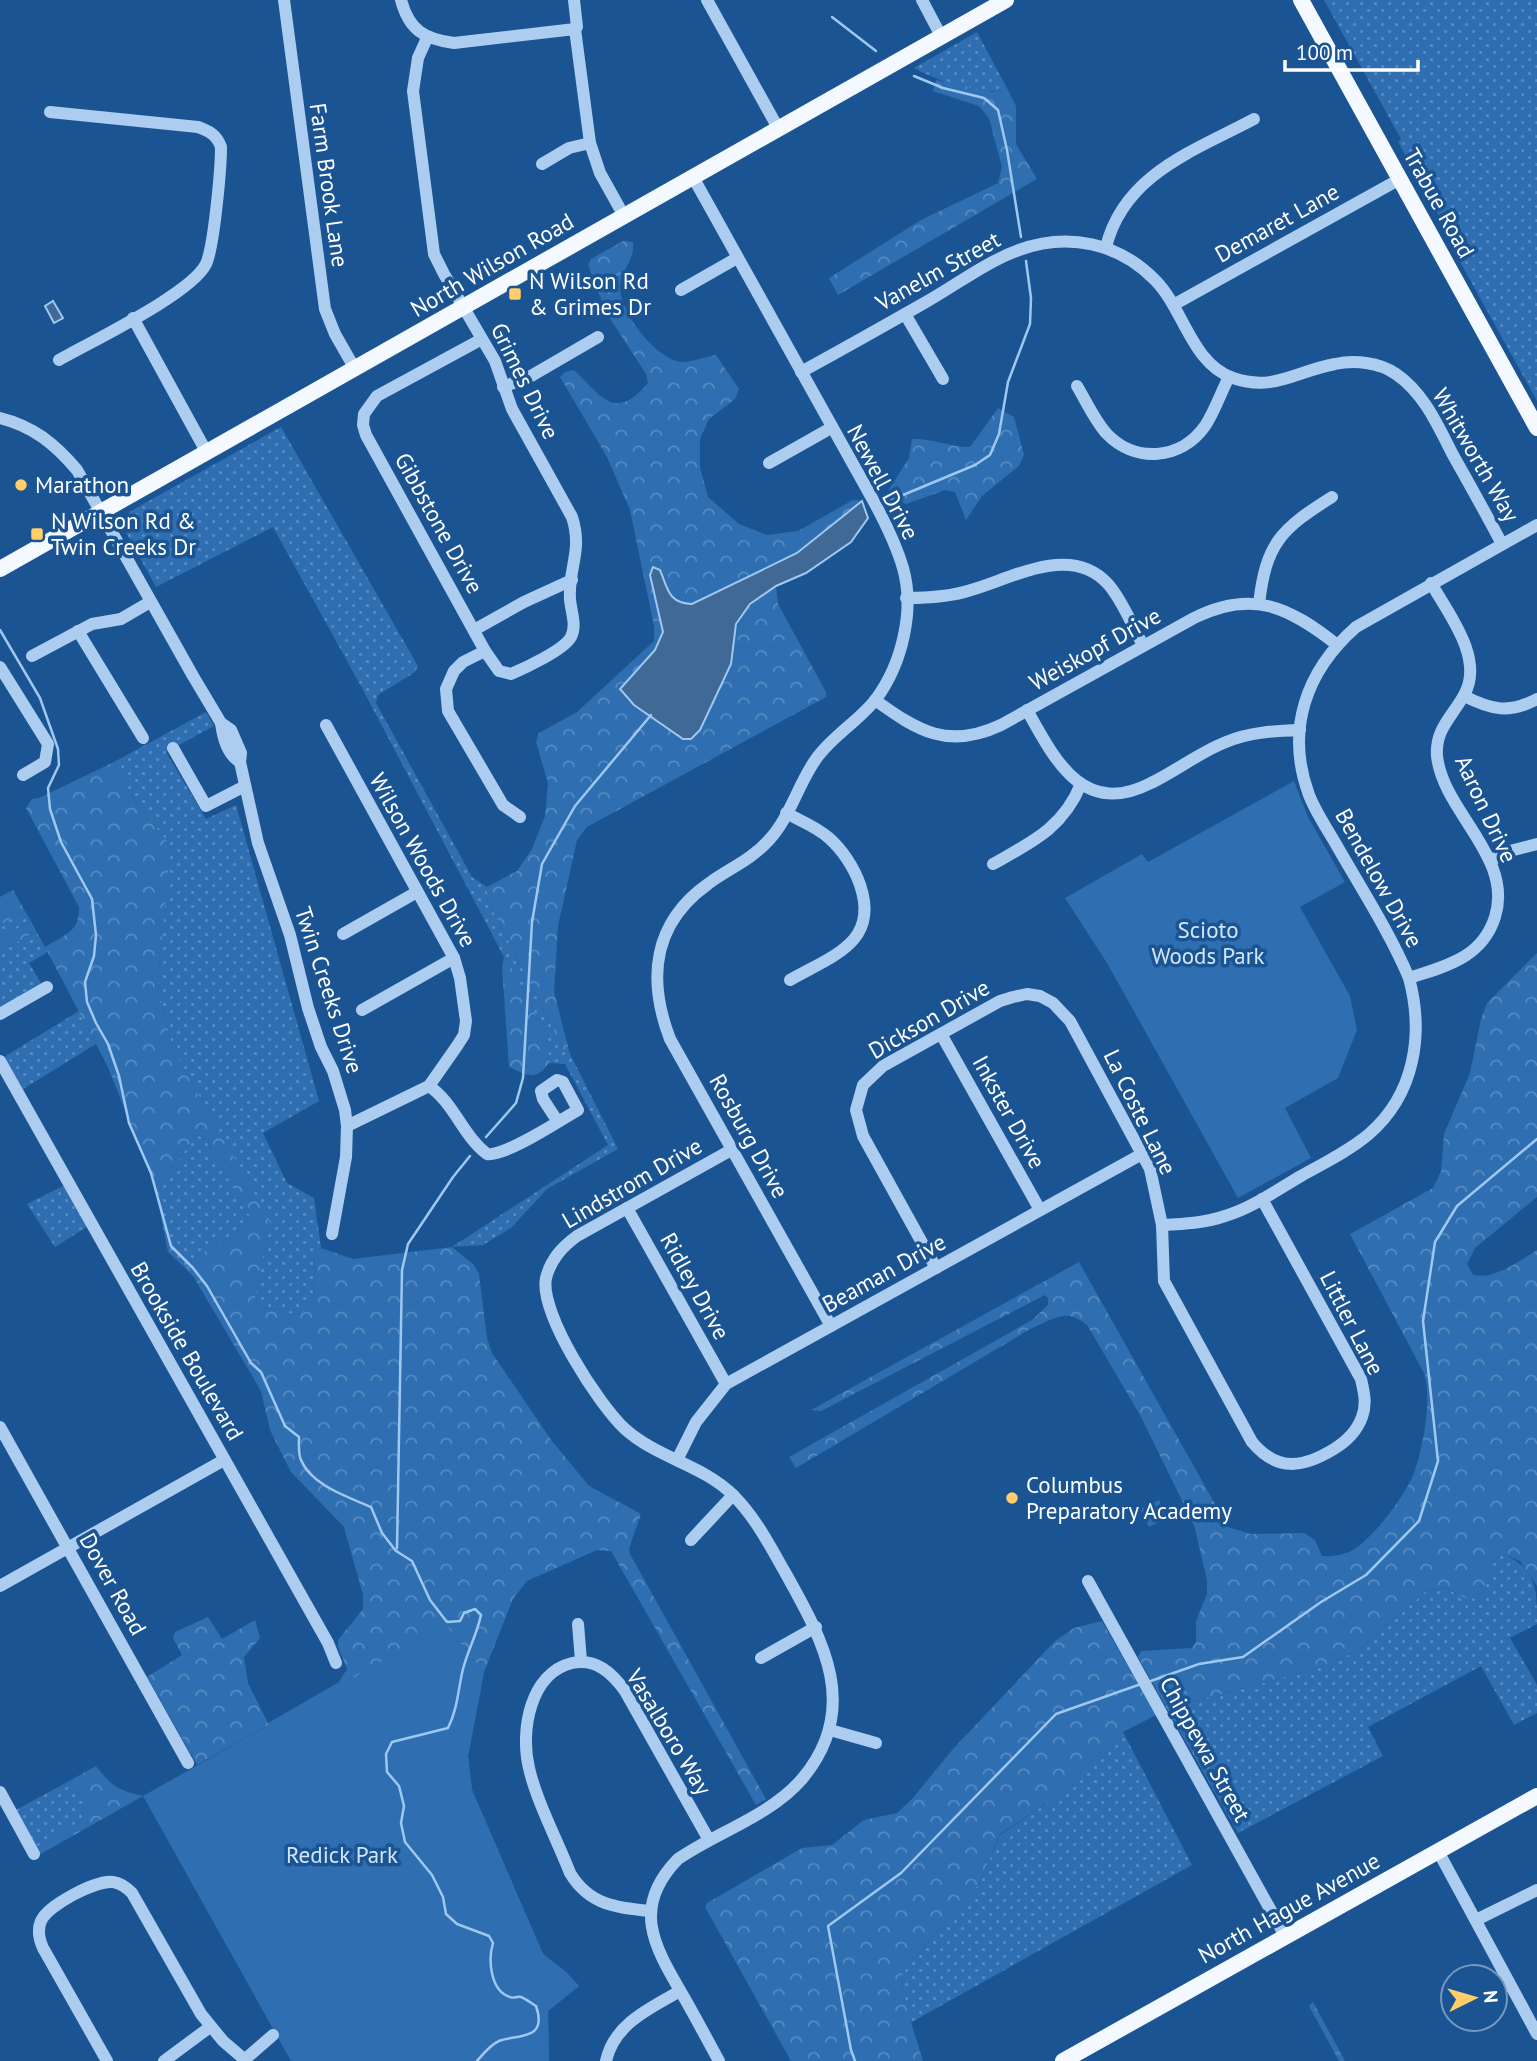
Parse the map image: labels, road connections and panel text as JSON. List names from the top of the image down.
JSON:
{
  "streets": {
    "main road": ["Trabue Road", "North Wilson Road", "North Hague Avenue"],
    "street": [
      "Farm Brook Lane",
      "Demaret Lane",
      "Vanelm Street",
      "Grimes Drive",
      "Whitworth Way",
      "Newell Drive",
      "Gibbstone Drive",
      "Weiskopf Drive",
      "Aaron Drive",
      "Wilson Woods Drive",
      "Bendelow Drive",
      "Twin Creeks Drive",
      "Dickson Drive",
      "Inkster Drive",
      "La Coste Lane",
      "Rosburg Drive",
      "Lindstrom Drive",
      "Beaman Drive",
      "Ridley Drive",
      "Littler Lane",
      "Brookside Boulevard",
      "Dover Road",
      "Vasalboro Way",
      "Chippewa Street"
    ]
  },
  "crossings": [
    ["Farm Brook Lane", "North Wilson Road"],
    ["Trabue Road", "Demaret Lane"],
    ["North Wilson Road", "Grimes Drive"],
    ["North Wilson Road", "Newell Drive"],
    ["North Wilson Road", "Twin Creeks Drive"],
    ["Vanelm Street", "Newell Drive"],
    ["Grimes Drive", "Gibbstone Drive"],
    ["Whitworth Way", "Bendelow Drive"],
    ["Newell Drive", "Weiskopf Drive"],
    ["Newell Drive", "Rosburg Drive"],
    ["Weiskopf Drive", "Bendelow Drive"],
    ["Aaron Drive", "Bendelow Drive"],
    ["Wilson Woods Drive", "Twin Creeks Drive"],
    ["Bendelow Drive", "La Coste Lane"],
    ["Bendelow Drive", "Littler Lane"],
    ["Dickson Drive", "Inkster Drive"],
    ["Dickson Drive", "La Coste Lane"],
    ["Dickson Drive", "Beaman Drive"],
    ["Inkster Drive", "Beaman Drive"],
    ["La Coste Lane", "Beaman Drive"],
    ["La Coste Lane", "Littler Lane"],
    ["Rosburg Drive", "Lindstrom Drive"],
    ["Rosburg Drive", "Beaman Drive"],
    ["Lindstrom Drive", "Beaman Drive"],
    ["Lindstrom Drive", "Ridley Drive"],
    ["Beaman Drive", "Ridley Drive"],
    ["Chippewa Street", "North Hague Avenue"]
  ],
  "parks": ["Scioto Woods Park", "Redick Park"],
  "places": {
    "transit": ["N Wilson Rd & Grimes Dr", "N Wilson Rd & Twin Creeks Dr"],
    "other": ["Marathon", "Columbus Preparatory Academy"]
  },
  "scale_bar": "100 m",
  "north": "right"
}
